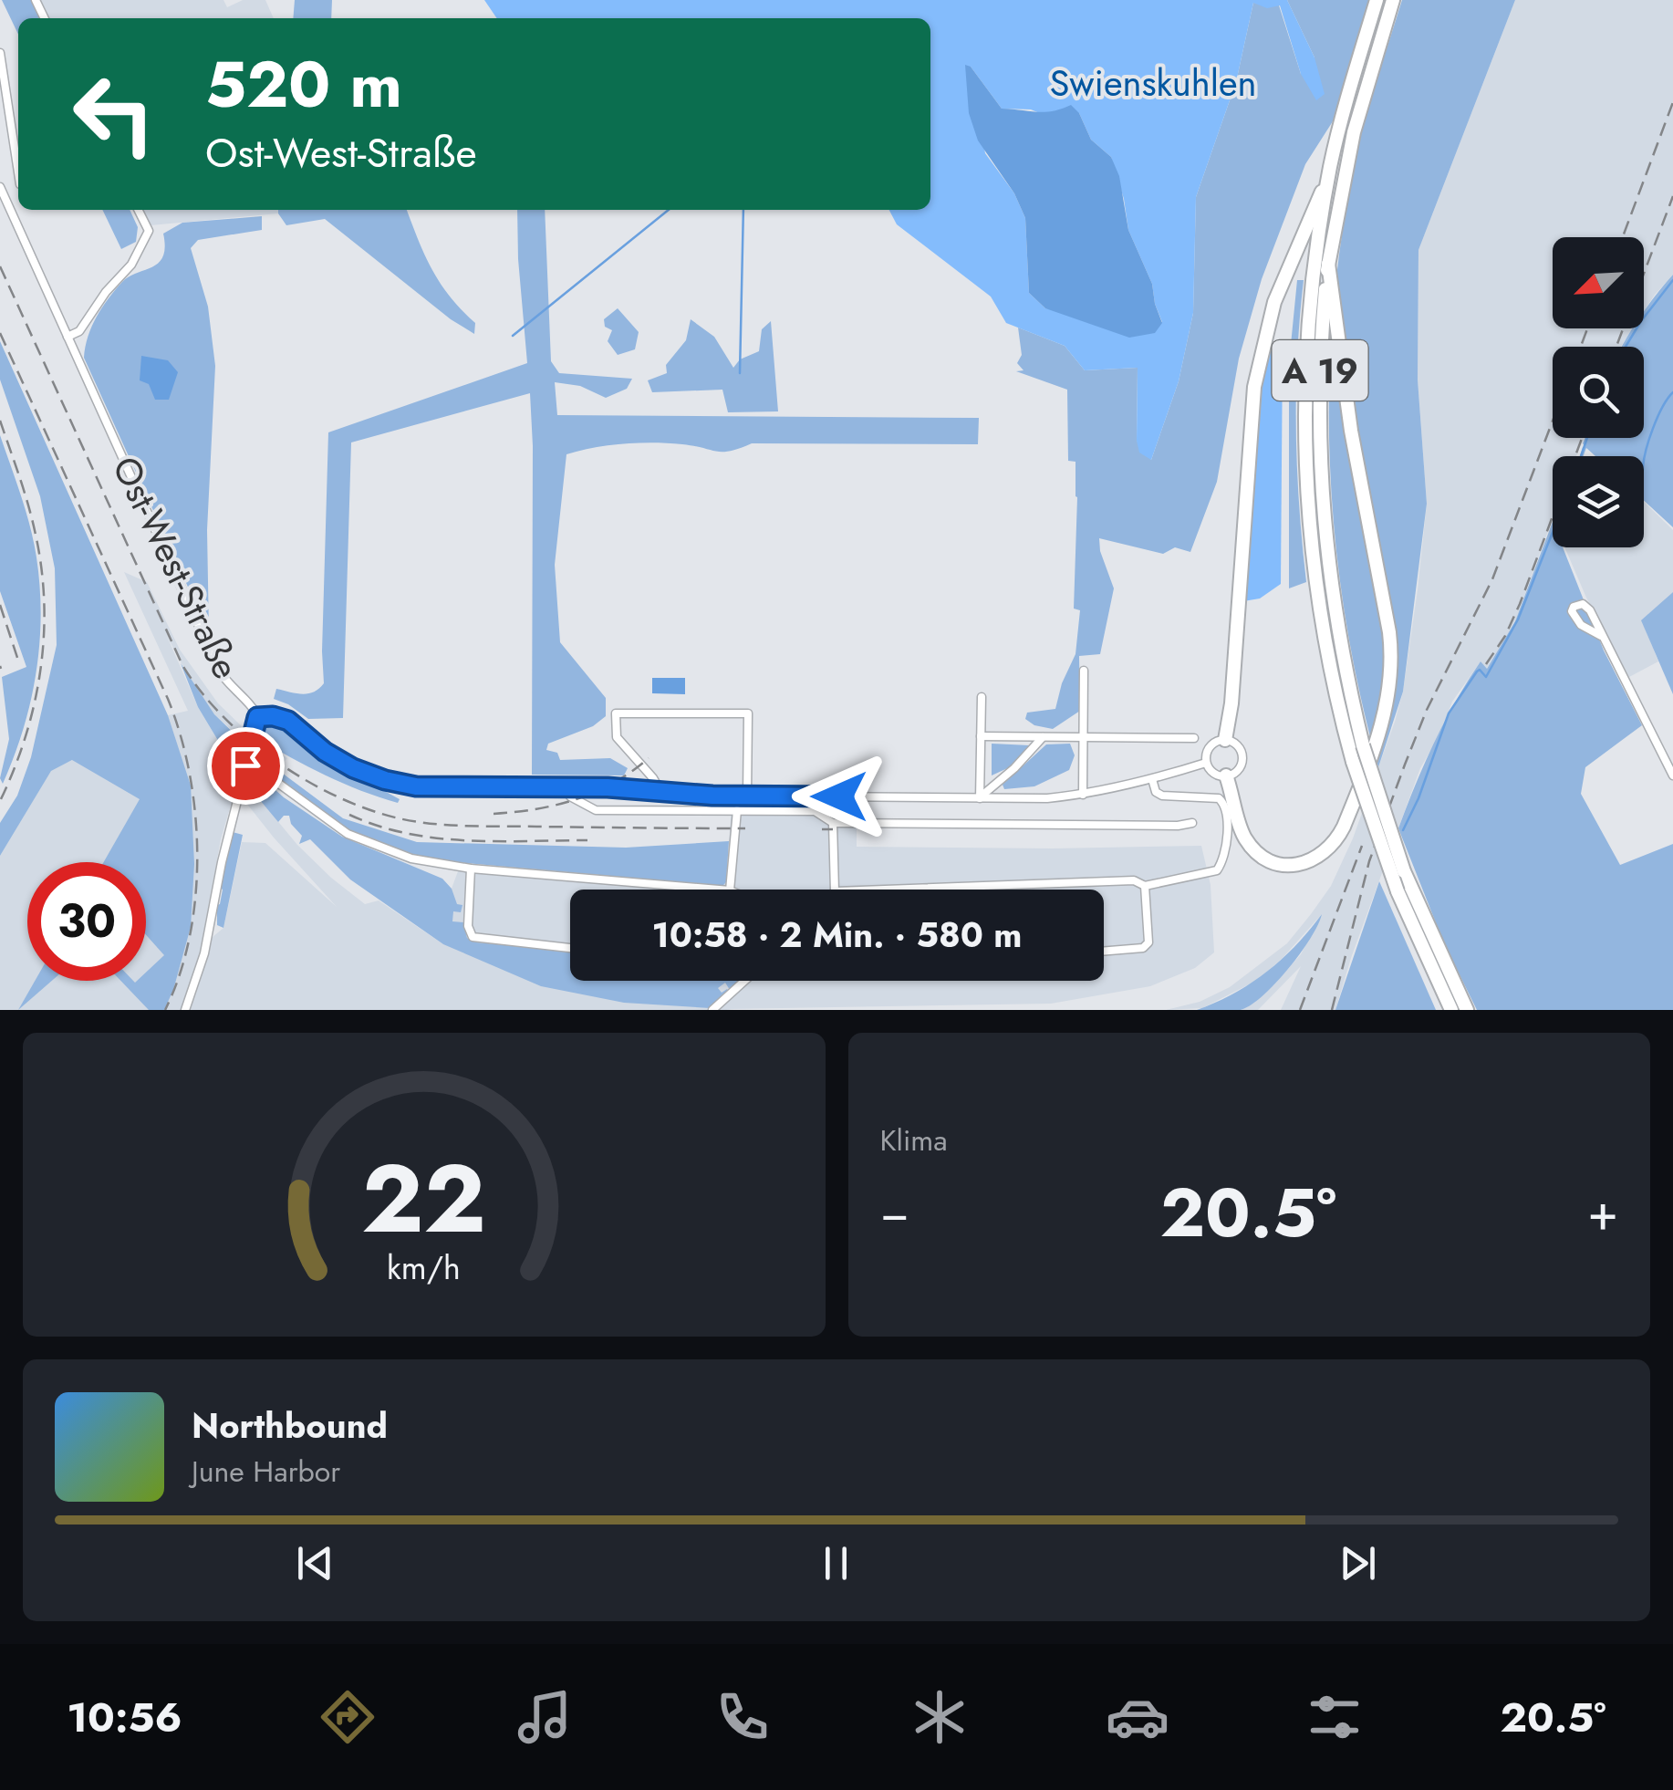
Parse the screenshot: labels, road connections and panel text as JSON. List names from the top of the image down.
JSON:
{
  "streets": {
    "highway": ["A 19"],
    "street": ["Ost-West-Straße"]
  },
  "parks": ["Swienskuhlen"],
  "north": "bottom left",
  "page": {
    "turn": ["520 m", "Ost-West-Straße"],
    "limit": "30",
    "trip": "10:58 · 2 Min. · 580 m",
    "tile": "Klima",
    "heat": ["−", "20.5°", "+"],
    "song": ["Northbound", "June Harbor"],
    "tabs": ["10:56", "20.5°"],
    "gauge": ["22", "km/h"]
  }
}
